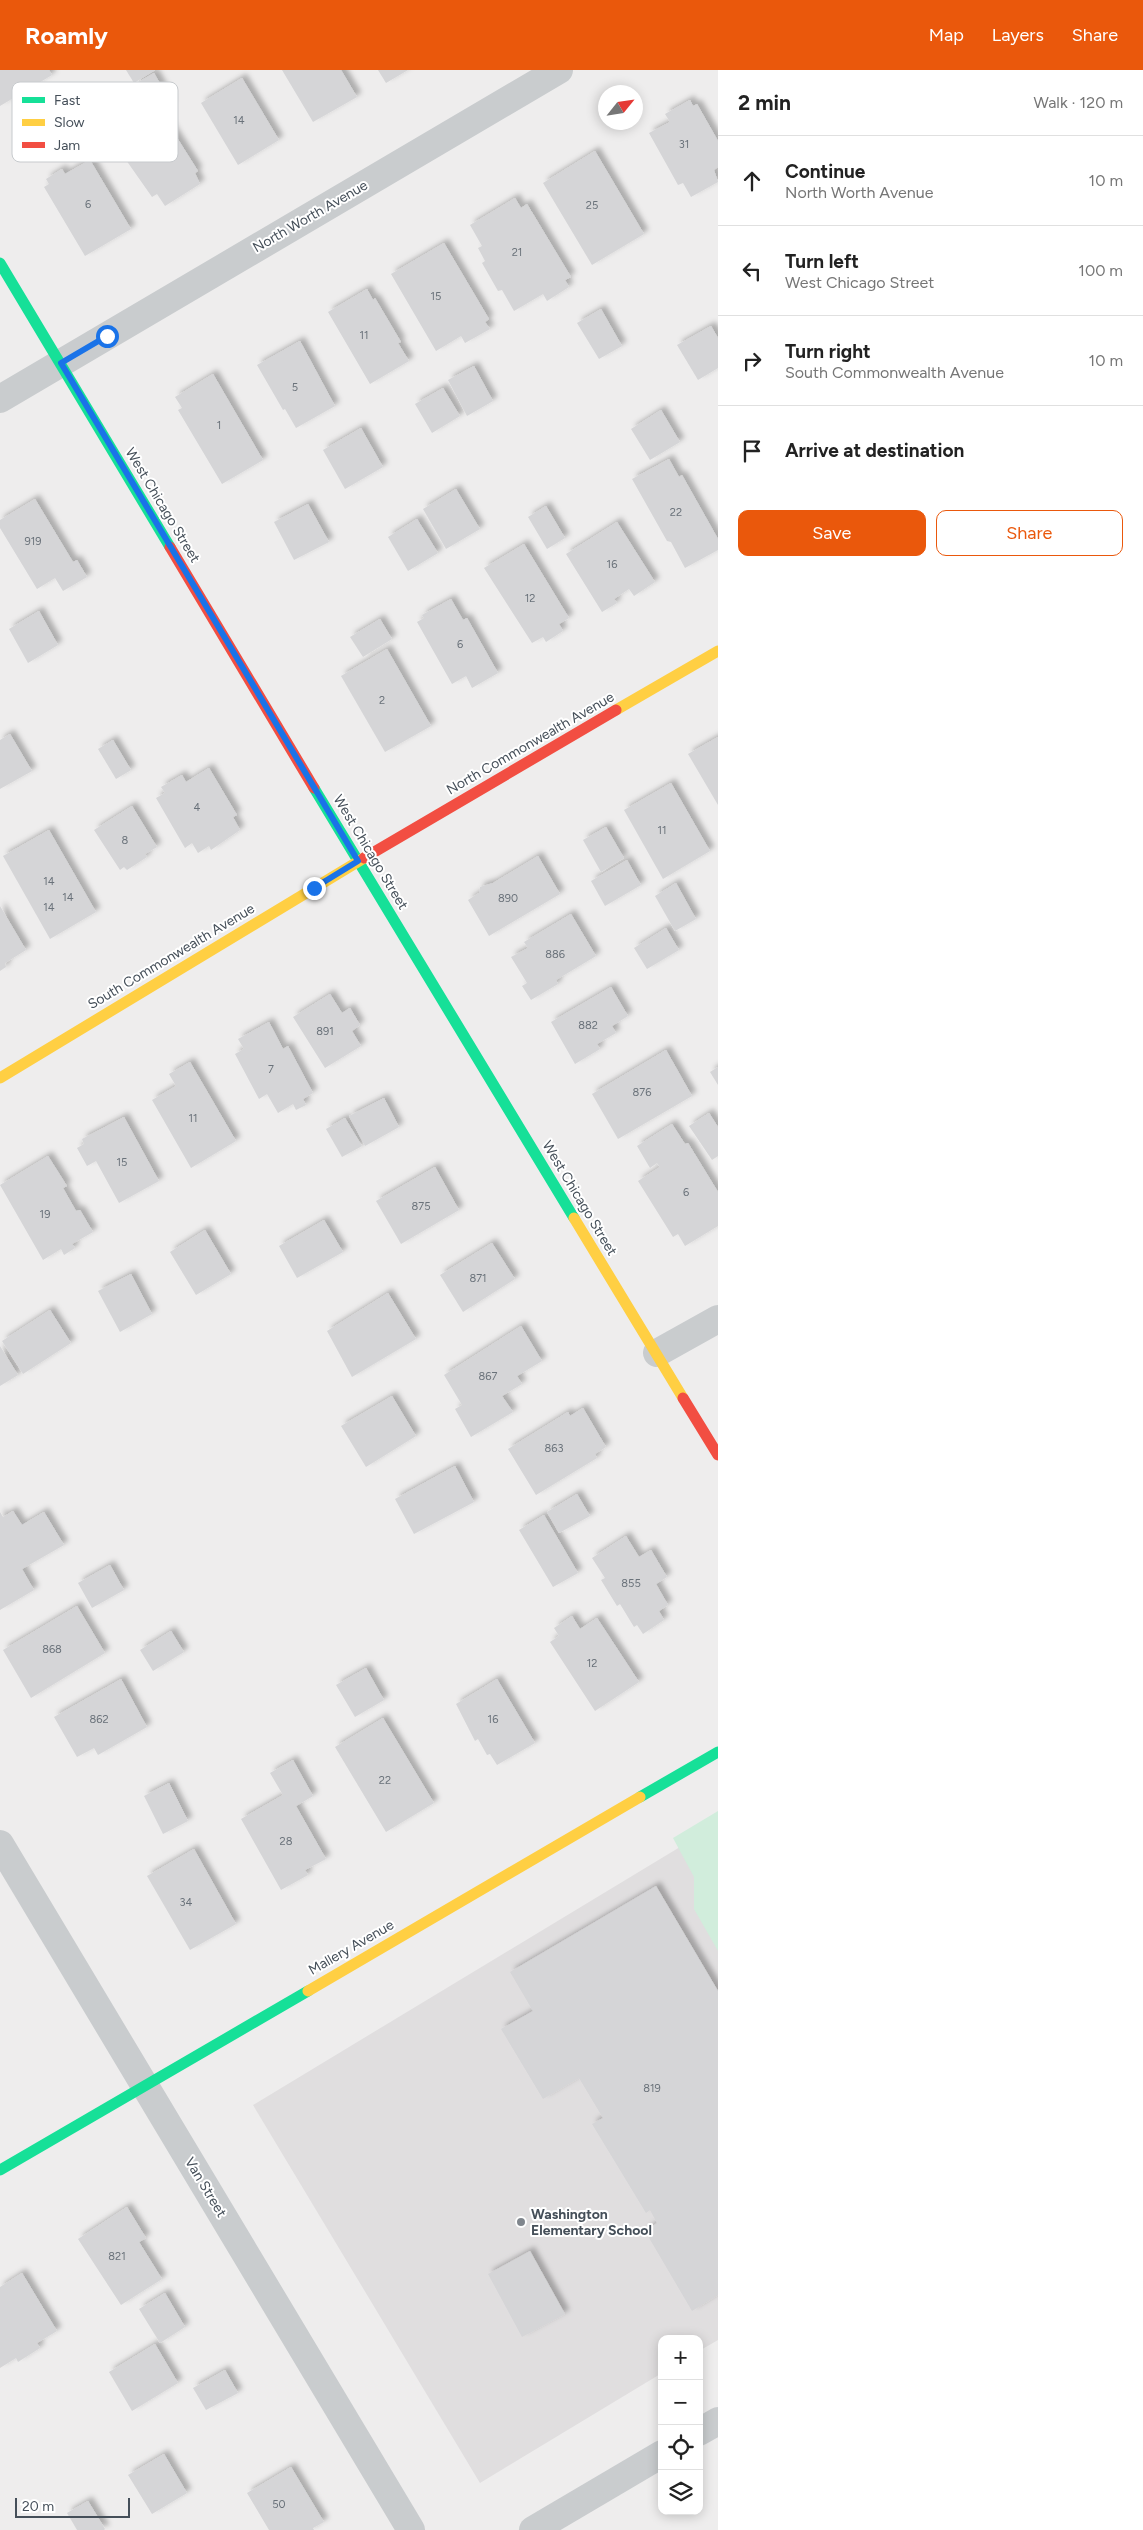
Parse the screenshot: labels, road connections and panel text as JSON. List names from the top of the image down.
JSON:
{
  "streets": {
    "street": [
      "North Worth Avenue",
      "West Chicago Street",
      "North Commonwealth Avenue",
      "South Commonwealth Avenue",
      "Mallery Avenue",
      "Van Street"
    ]
  },
  "crossings": [
    ["North Worth Avenue", "West Chicago Street"],
    ["West Chicago Street", "North Commonwealth Avenue"],
    ["West Chicago Street", "South Commonwealth Avenue"],
    ["North Commonwealth Avenue", "South Commonwealth Avenue"],
    ["Mallery Avenue", "Van Street"]
  ],
  "places": ["Washington Elementary School"],
  "house_numbers": [
    "14",
    "31",
    "6",
    "25",
    "21",
    "15",
    "11",
    "5",
    "1",
    "22",
    "919",
    "16",
    "12",
    "6",
    "2",
    "4",
    "11",
    "8",
    "14",
    "14",
    "890",
    "14",
    "886",
    "882",
    "891",
    "7",
    "876",
    "11",
    "15",
    "6",
    "875",
    "19",
    "871",
    "867",
    "863",
    "855",
    "868",
    "12",
    "862",
    "16",
    "22",
    "28",
    "34",
    "819",
    "821",
    "50"
  ],
  "legend": ["Fast", "Slow", "Jam"],
  "scale_bar": "20 m",
  "north": "top right",
  "page": {
    "header": "Roamly",
    "nav": ["Map", "Layers", "Share"],
    "heading": ["2 min", "Walk · 120 m"],
    "list": [
      ["Continue", "North Worth Avenue", "10 m"],
      ["Turn left", "West Chicago Street", "100 m"],
      ["Turn right", "South Commonwealth Avenue", "10 m"],
      "Arrive at destination"
    ],
    "buttons": ["Save", "Share"],
    "map_buttons": ["+", "−"],
    "scale": "20 m"
  }
}
